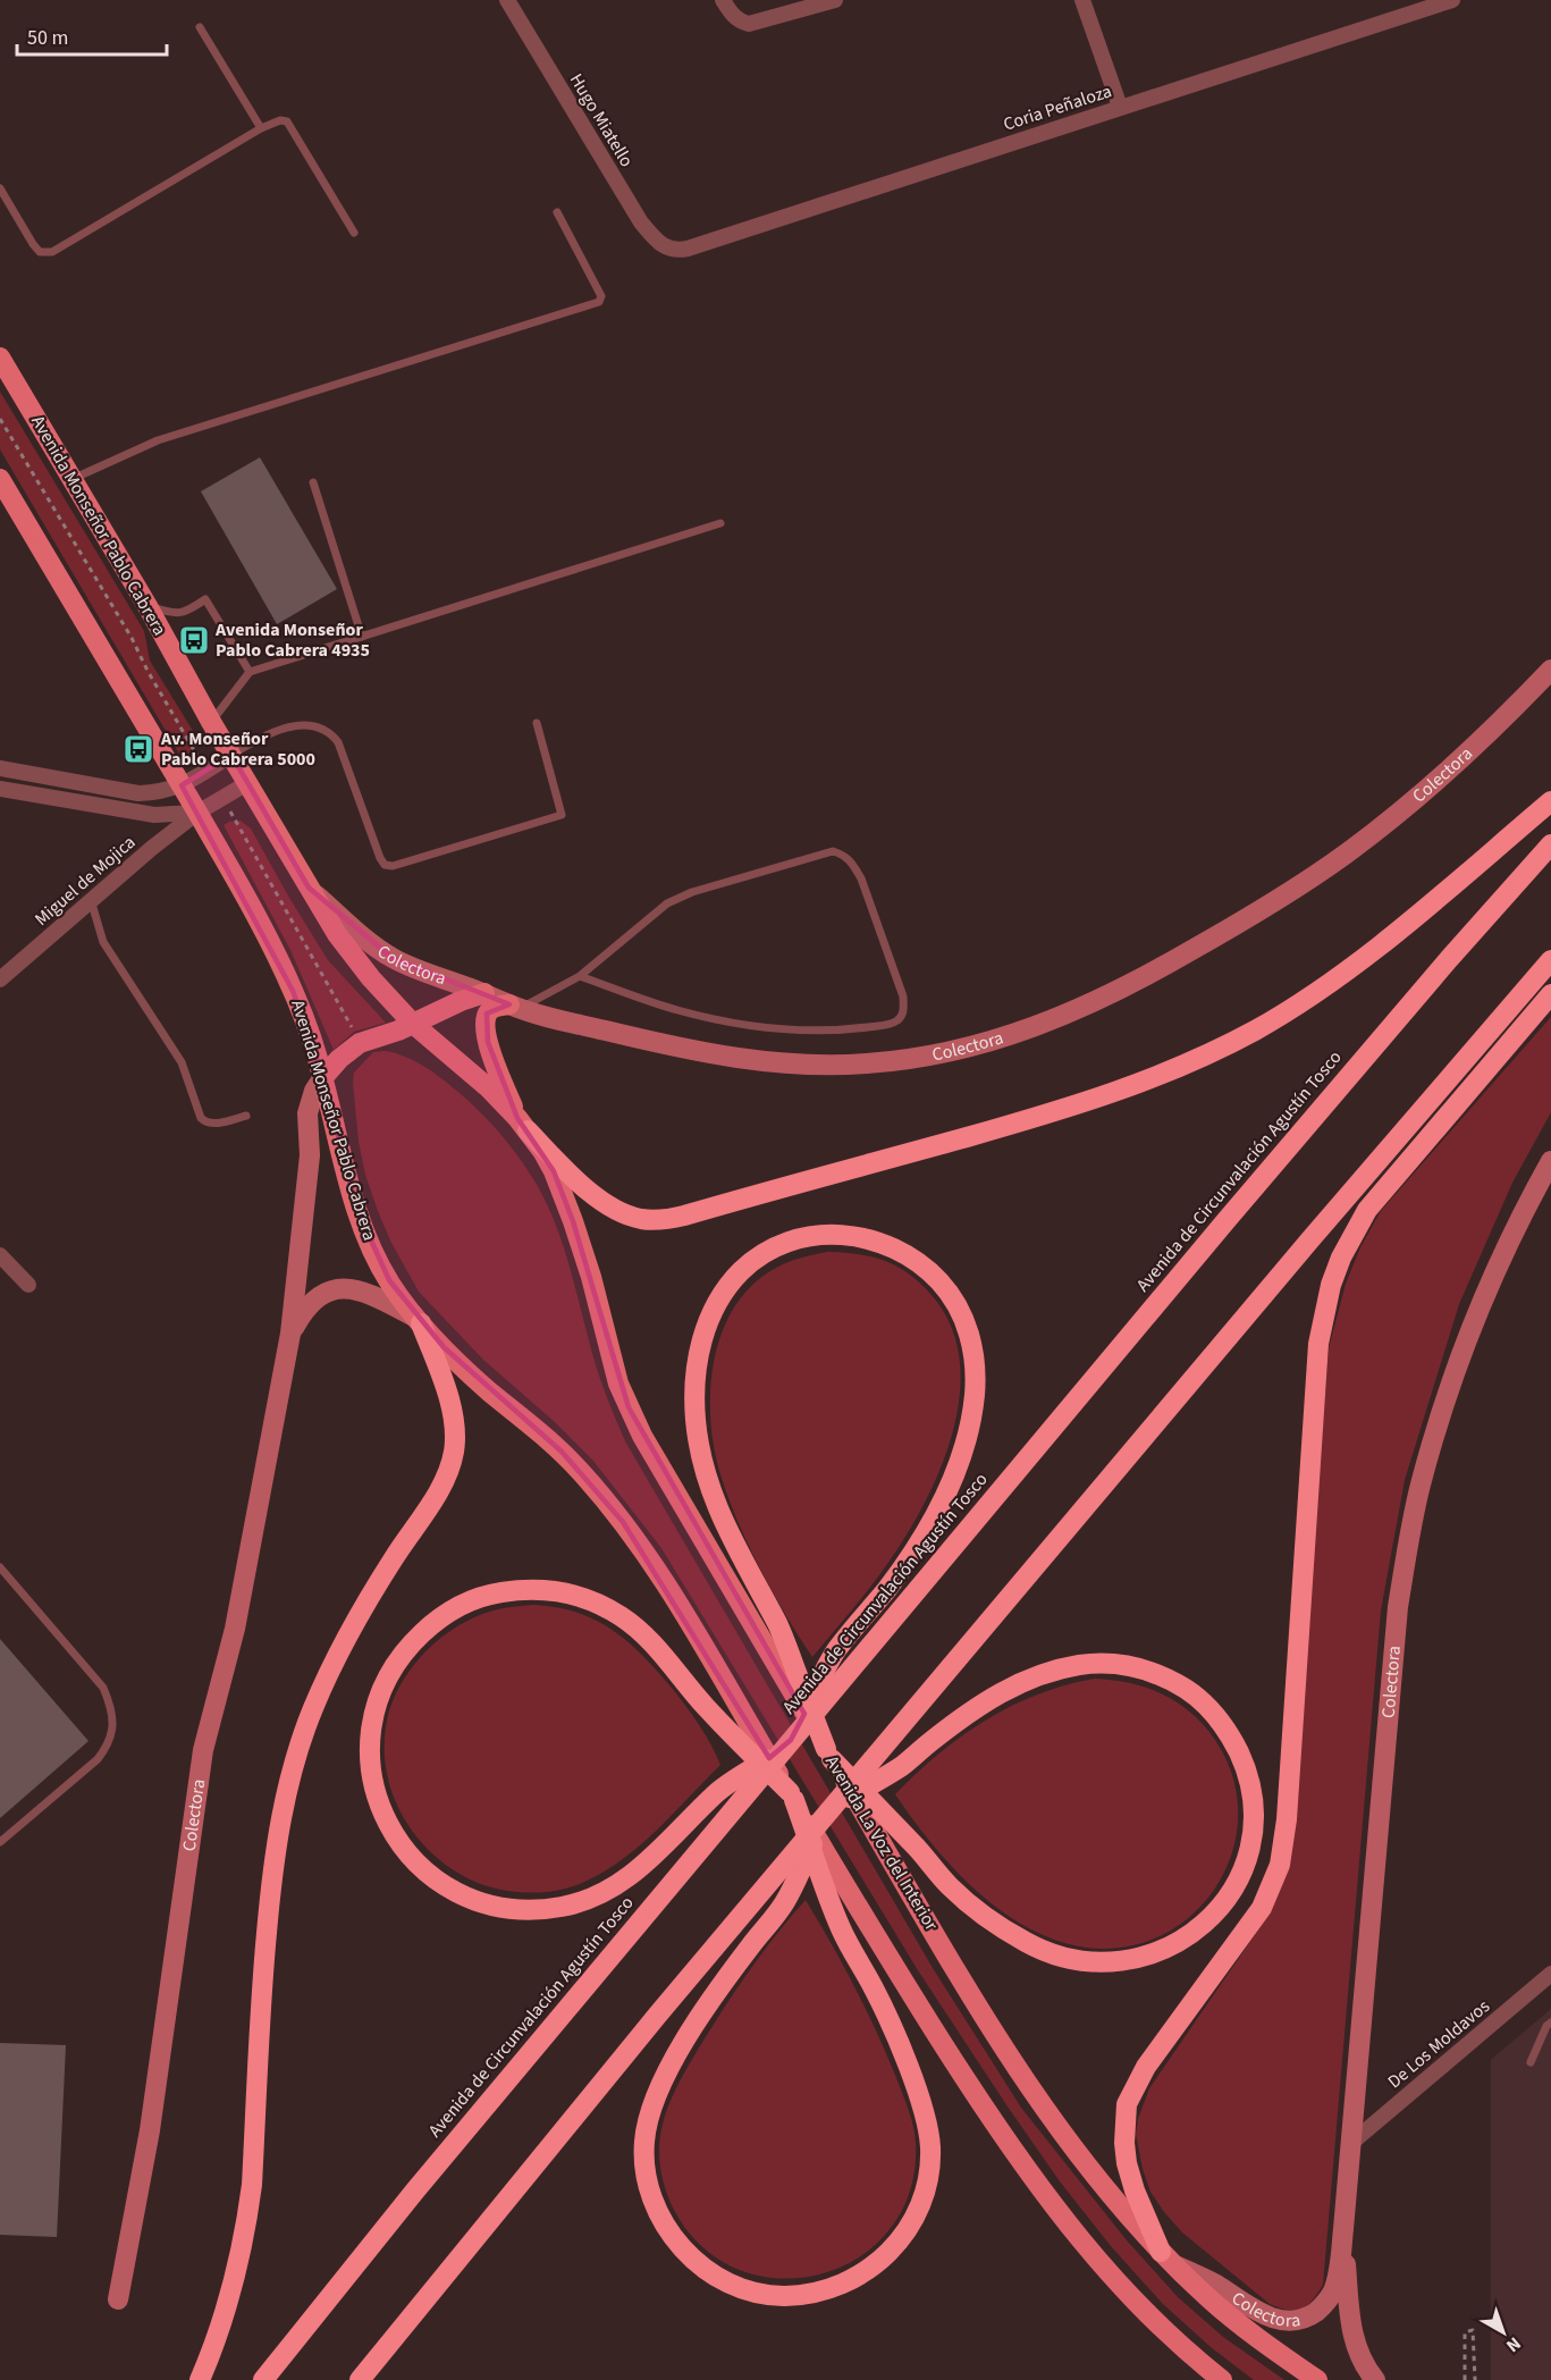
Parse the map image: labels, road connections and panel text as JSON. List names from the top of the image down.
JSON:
{
  "streets": {
    "highway": ["Avenida de Circunvalación Agustín Tosco"],
    "main road": ["Avenida Monseñor Pablo Cabrera", "Avenida La Voz del Interior"],
    "street": [
      "Coria Peñaloza",
      "Hugo Miatello",
      "Colectora",
      "Miguel de Mojica",
      "De Los Moldavos"
    ]
  },
  "crossings": [
    ["Coria Peñaloza", "Hugo Miatello"],
    ["Avenida Monseñor Pablo Cabrera", "Colectora"],
    ["Avenida Monseñor Pablo Cabrera", "Miguel de Mojica"],
    ["Avenida Monseñor Pablo Cabrera", "Avenida La Voz del Interior"],
    ["Colectora", "Avenida La Voz del Interior"],
    ["Colectora", "De Los Moldavos"]
  ],
  "places": {
    "bus stop": ["Avenida Monseñor Pablo Cabrera 4935", "Av. Monseñor Pablo Cabrera 5000"]
  },
  "scale_bar": "50 m",
  "north": "bottom right"
}
